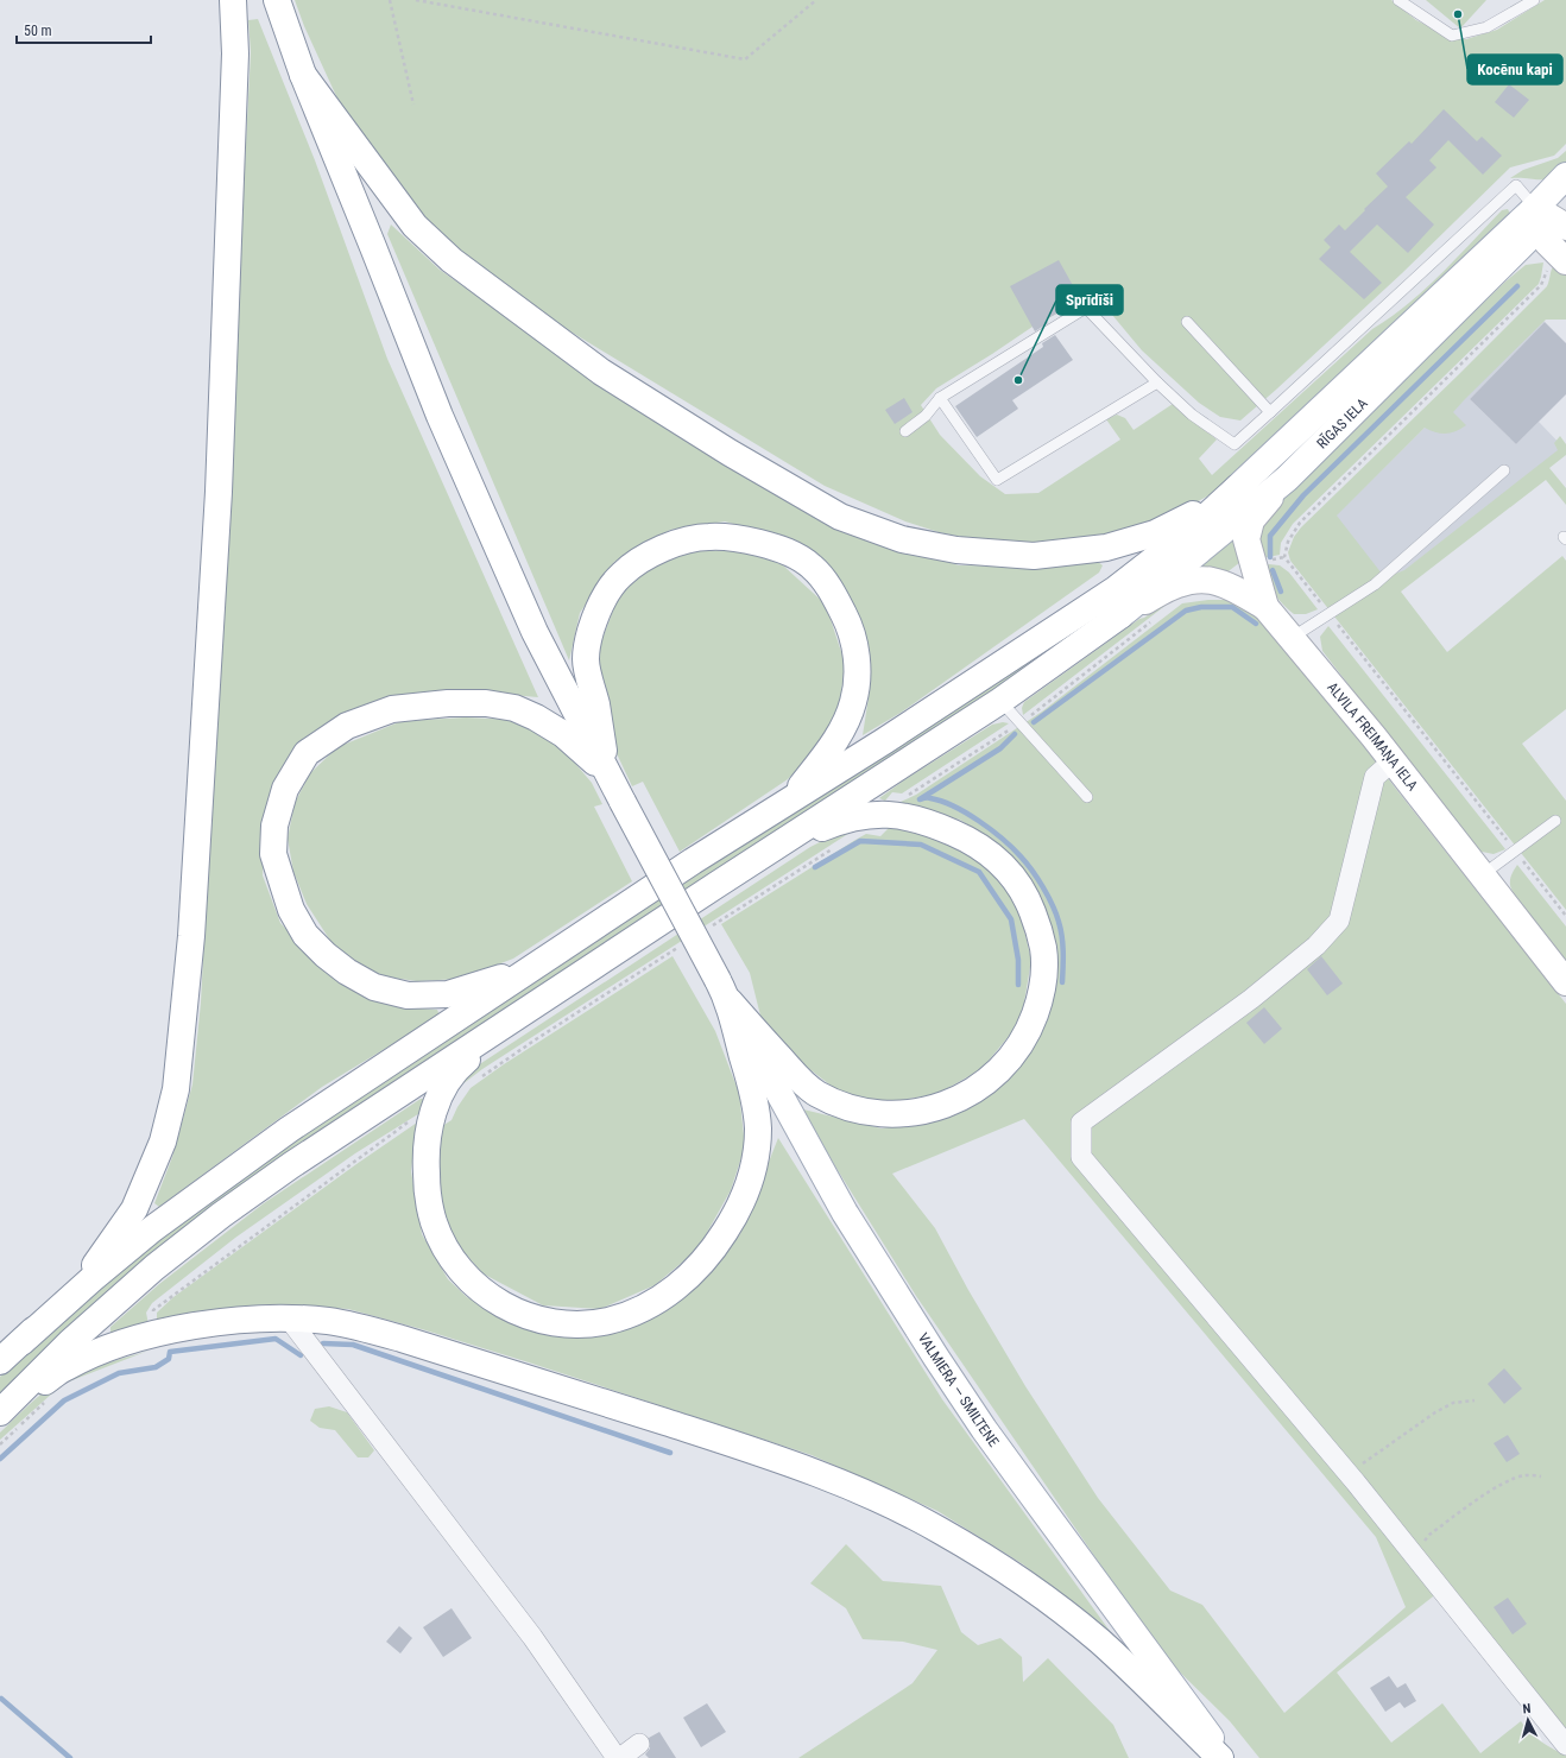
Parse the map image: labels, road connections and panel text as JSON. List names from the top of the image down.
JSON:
{
  "streets": {
    "main road": ["RĪGAS IELA", "ALVILA FREIMAŅA IELA", "VALMIERA — SMILTENE"]
  },
  "crossings": [
    ["RĪGAS IELA", "ALVILA FREIMAŅA IELA"]
  ],
  "places": ["Kocēnu kapi", "Sprīdīši"],
  "scale_bar": "50 m",
  "north": "top"
}
